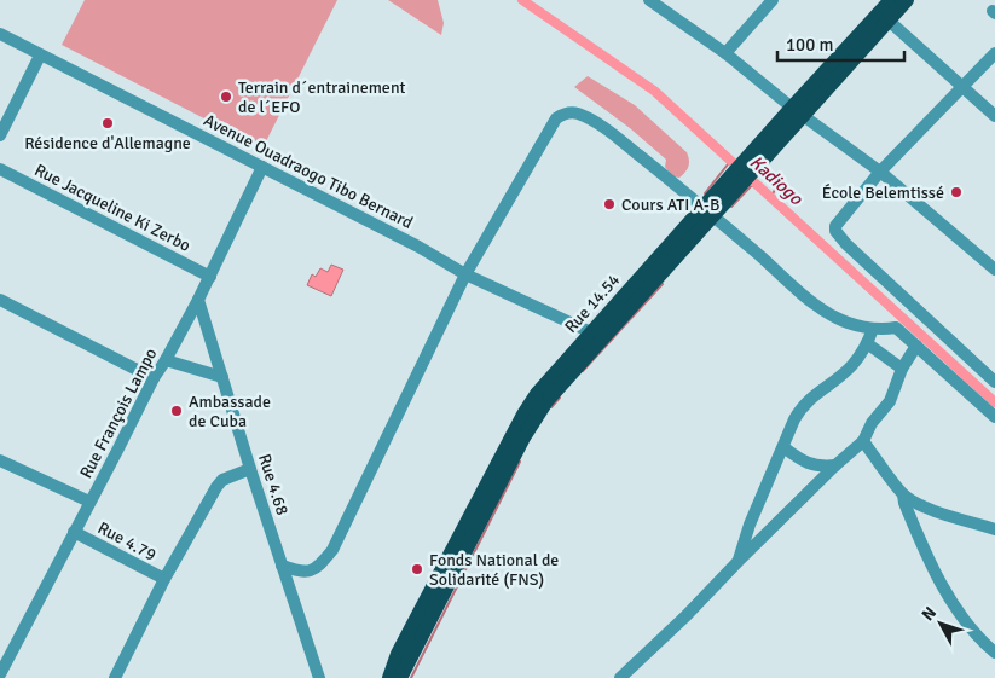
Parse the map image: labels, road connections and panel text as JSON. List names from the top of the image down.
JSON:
{
  "streets": {
    "main road": ["Rue 14.54"],
    "street": [
      "Avenue Ouadraogo Tibo Bernard",
      "Rue Jacqueline Ki Zerbo",
      "Rue François Lampo",
      "Rue 4.68",
      "Rue 4.79"
    ]
  },
  "crossings": [
    ["Avenue Ouadraogo Tibo Bernard", "Rue 14.54"],
    ["Avenue Ouadraogo Tibo Bernard", "Rue François Lampo"],
    ["Rue Jacqueline Ki Zerbo", "Rue François Lampo"],
    ["Rue François Lampo", "Rue 4.68"],
    ["Rue François Lampo", "Rue 4.79"]
  ],
  "water": ["Kadiogo"],
  "places": [
    "Terrain d´entrainement de l´EFO",
    "Résidence d'Allemagne",
    "École Belemtissé",
    "Cours ATI A-B",
    "Ambassade de Cuba",
    "Fonds National de Solidarité (FNS)"
  ],
  "scale_bar": "100 m",
  "north": "top left"
}
